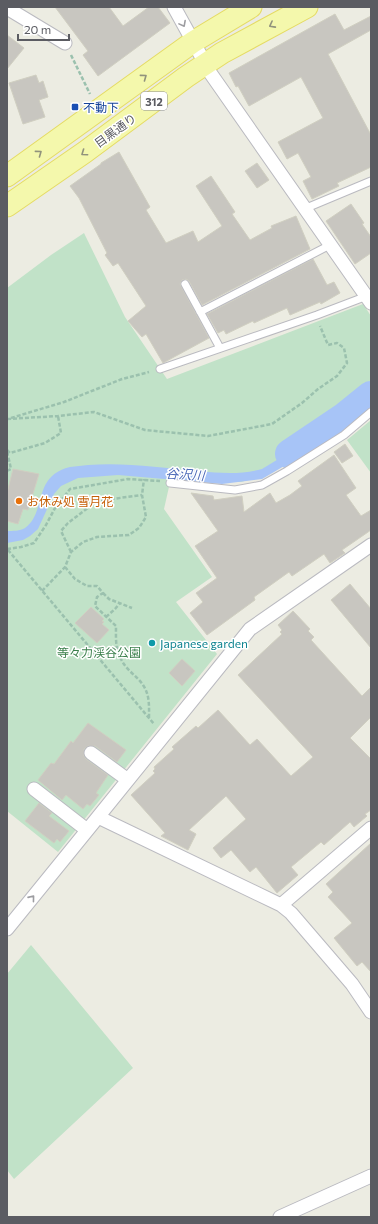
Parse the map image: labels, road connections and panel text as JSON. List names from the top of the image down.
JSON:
{
  "streets": {
    "main road": ["312", "目黒通り"]
  },
  "water": ["谷沢川"],
  "parks": ["等々力渓谷公園"],
  "places": {
    "transit": ["不動下"],
    "other": ["お休み処 雪月花", "Japanese garden"]
  },
  "scale_bar": "20 m"
}
